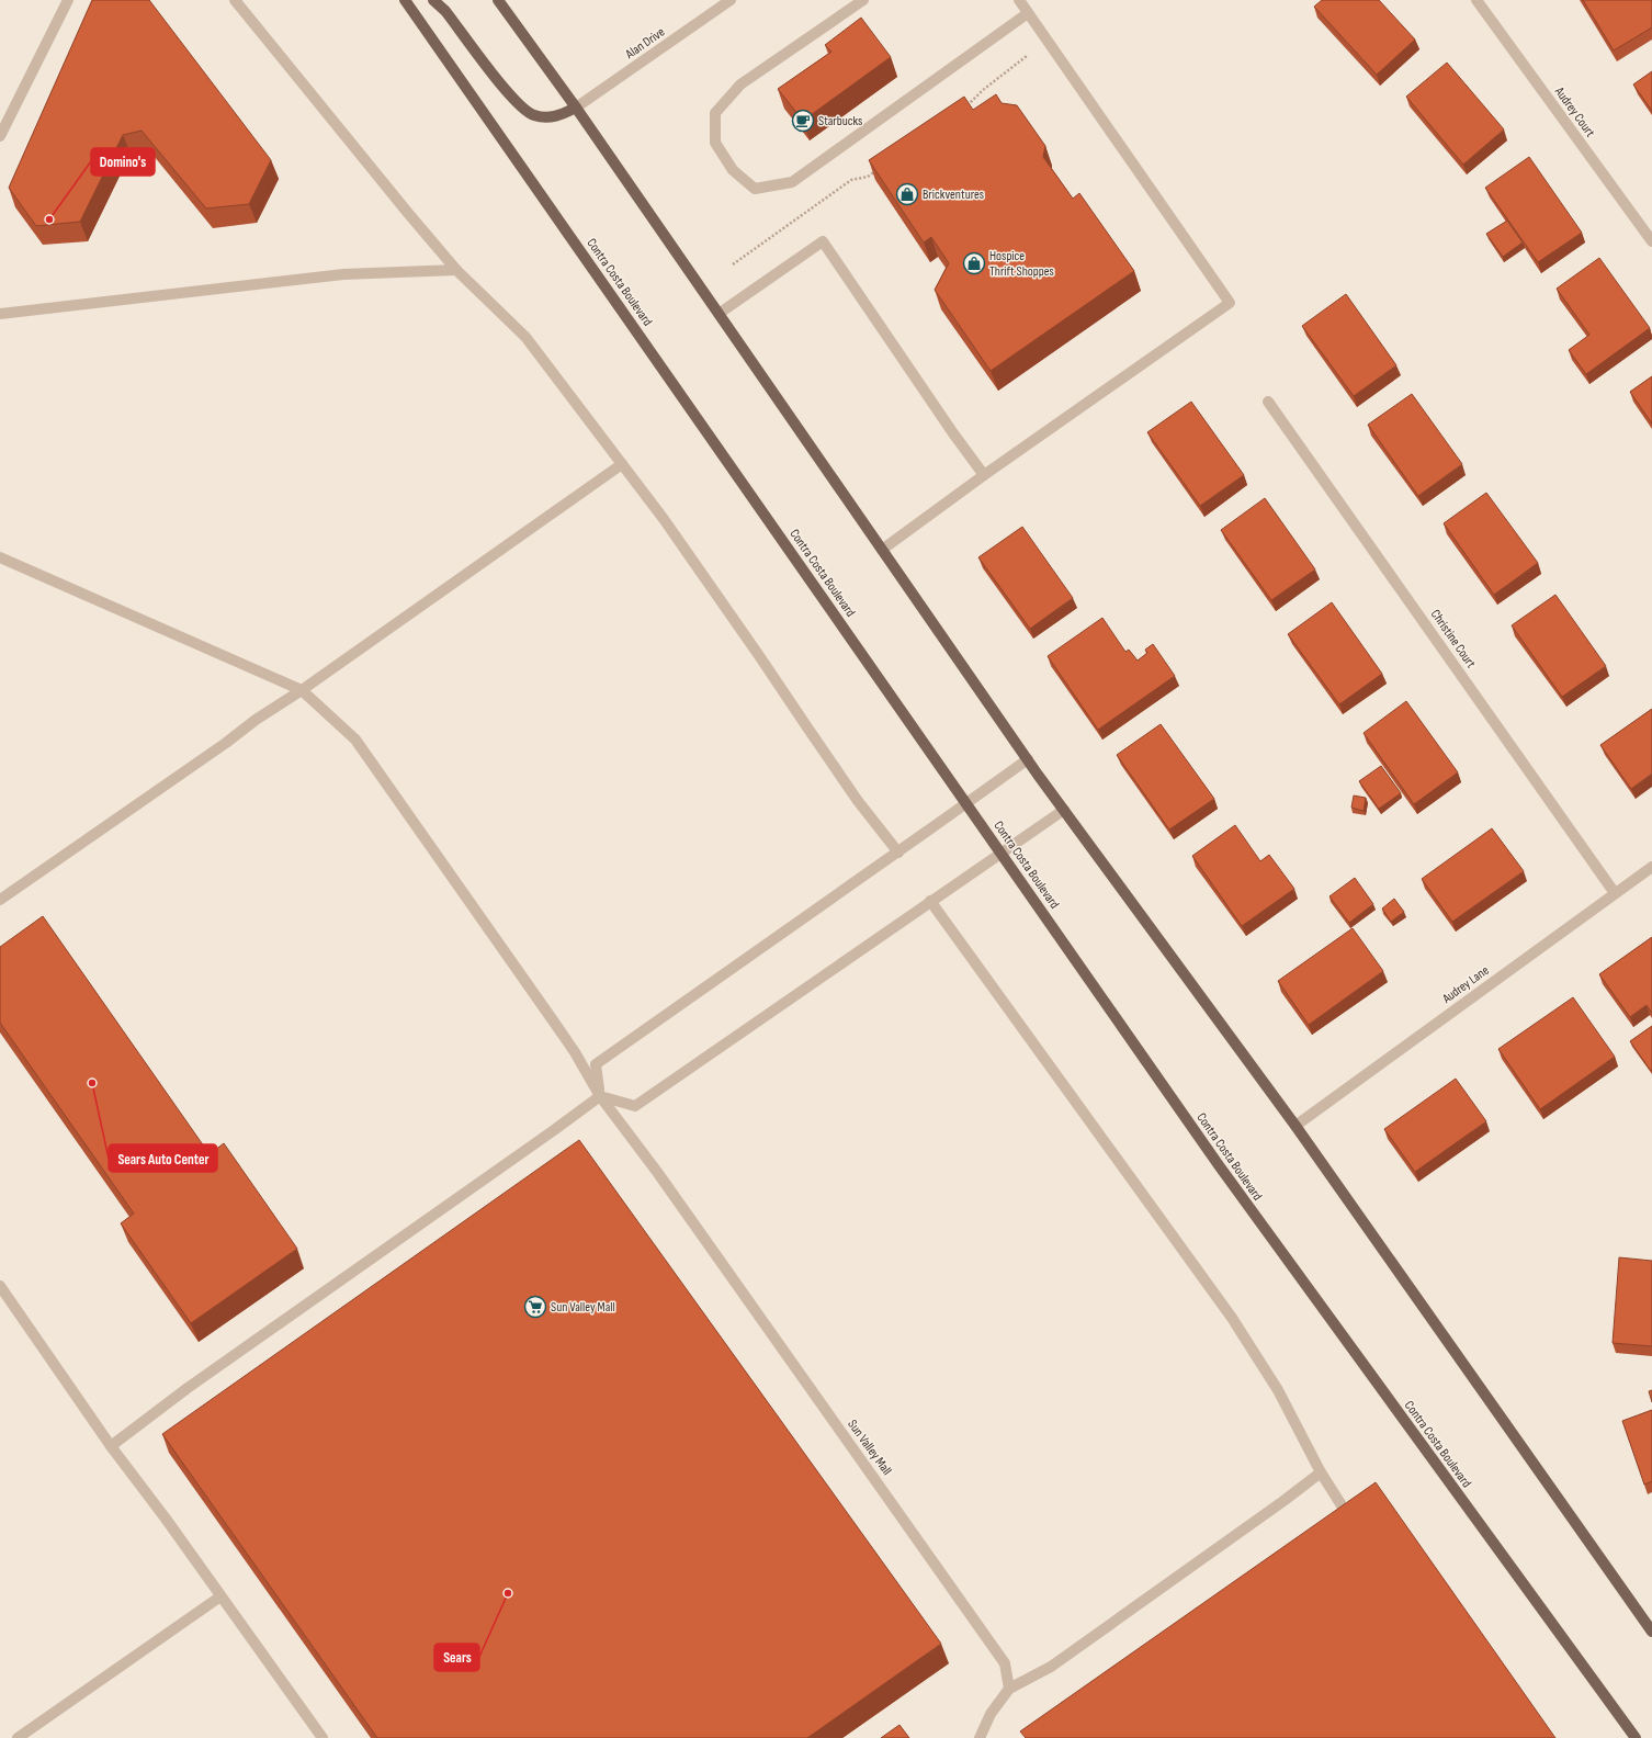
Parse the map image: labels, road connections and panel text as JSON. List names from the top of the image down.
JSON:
{
  "streets": {
    "main road": ["Contra Costa Boulevard"],
    "street": [
      "Alan Drive",
      "Audrey Court",
      "Christine Court",
      "Audrey Lane",
      "Sun Valley Mall"
    ]
  },
  "crossings": [
    ["Christine Court", "Audrey Lane"]
  ],
  "places": {
    "cafe": ["Starbucks"],
    "shop": ["Brickventures", "Hospice Thrift Shoppes"],
    "other": ["Domino's", "Sears Auto Center", "Sears"],
    "supermarket": ["Sun Valley Mall"]
  }
}
